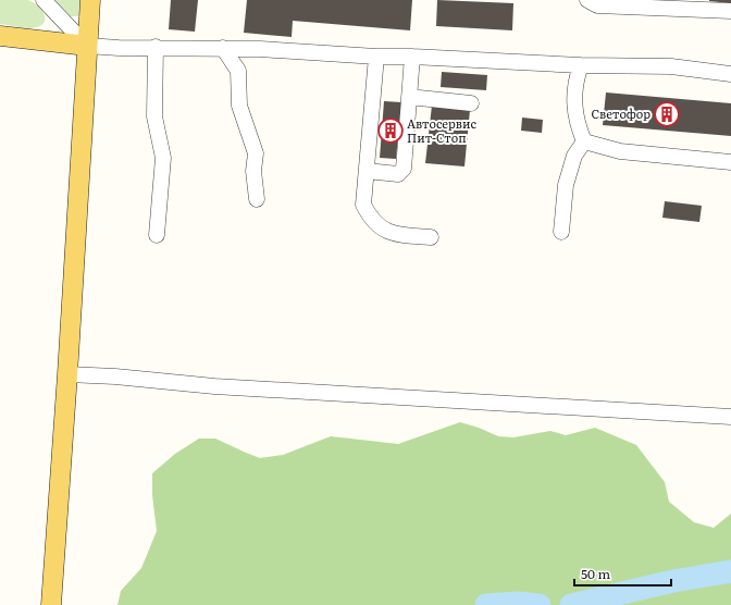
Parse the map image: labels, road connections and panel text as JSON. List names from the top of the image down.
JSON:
{
  "places": {
    "building": ["Светофор", "Автосервис Пит-Стоп"]
  },
  "scale_bar": "50 m"
}
